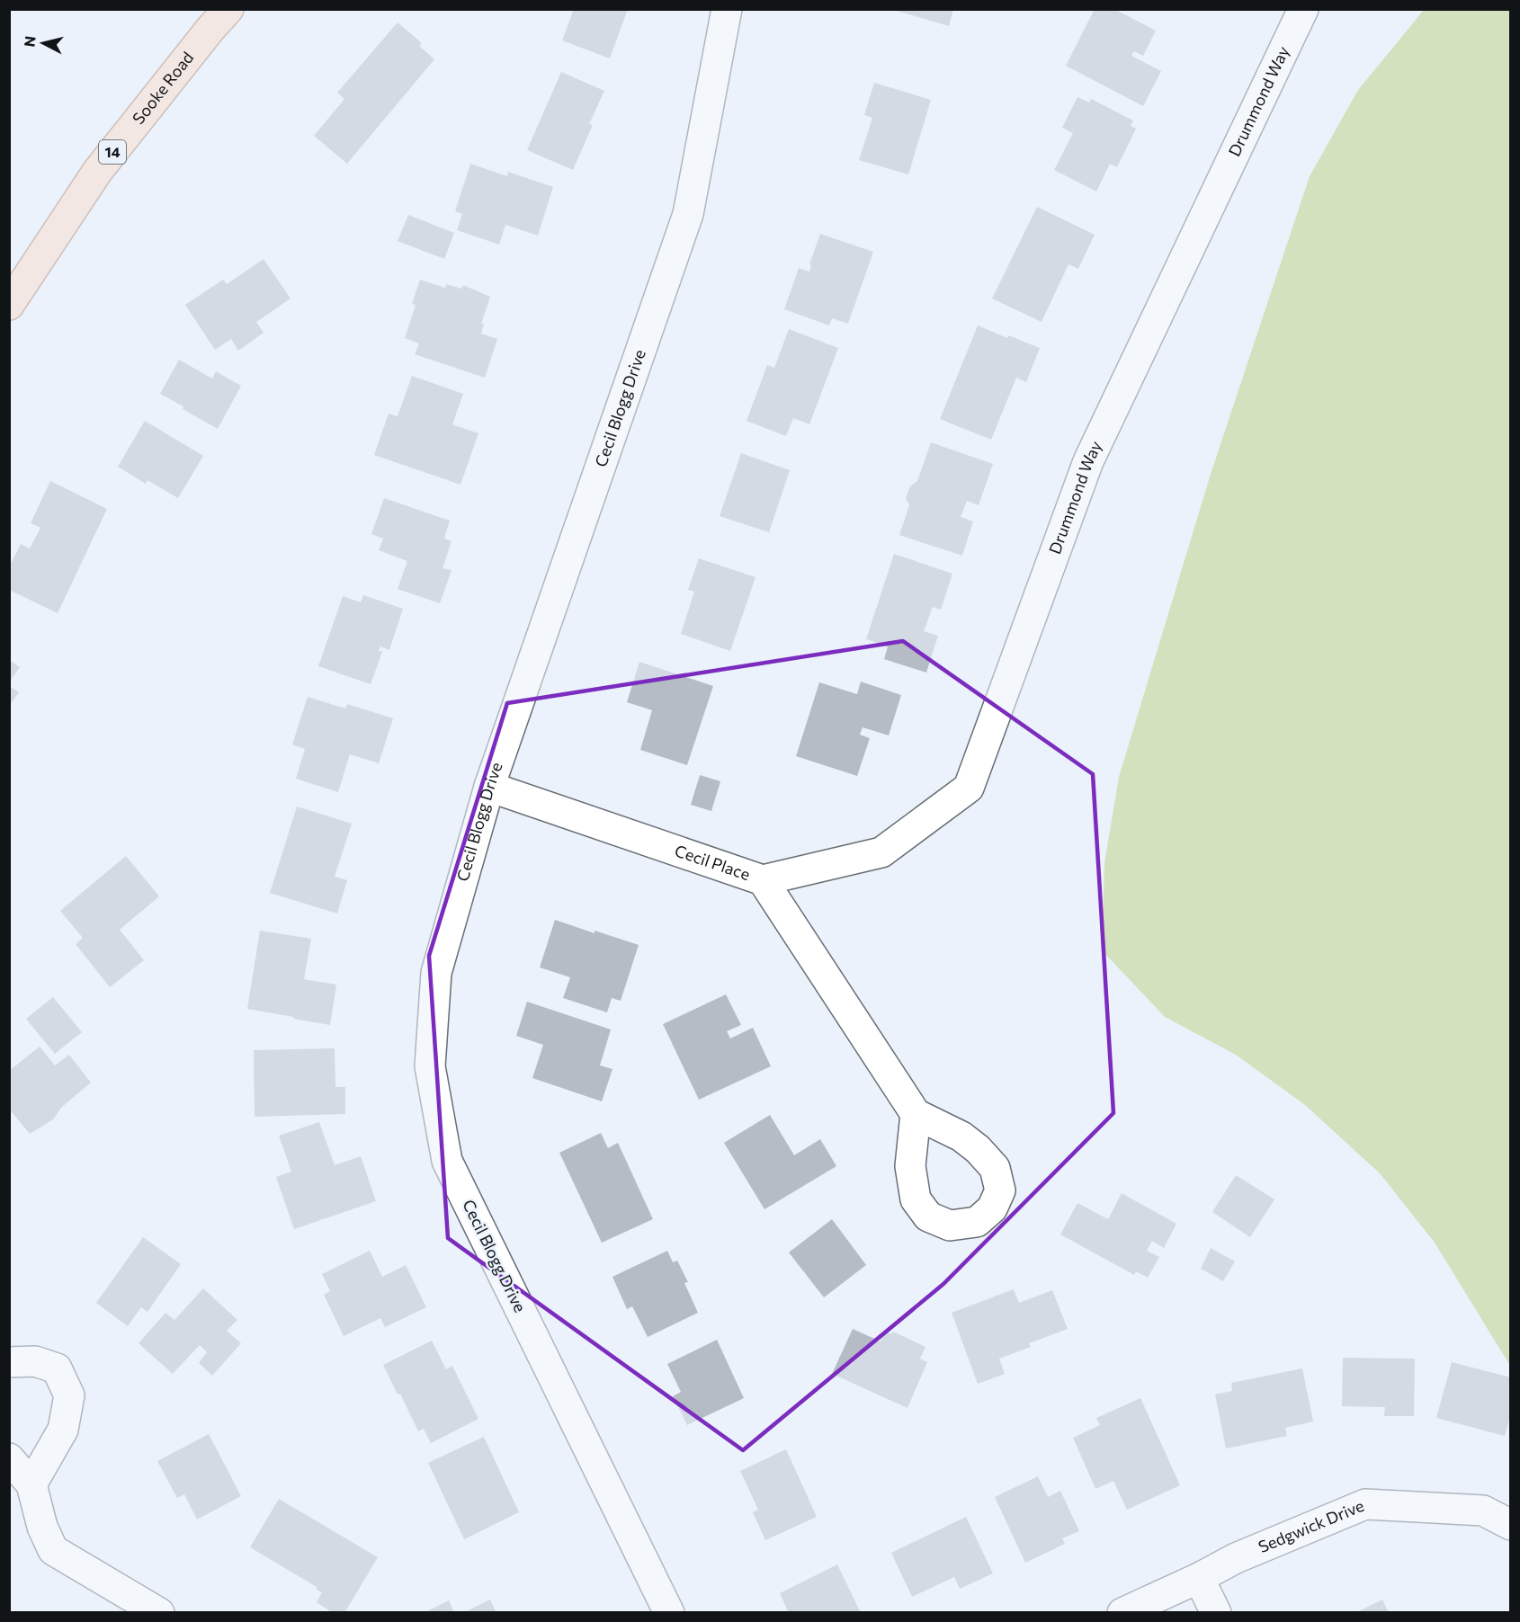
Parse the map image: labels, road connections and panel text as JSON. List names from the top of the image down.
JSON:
{
  "streets": {
    "main road": ["Sooke Road", "14"],
    "street": [
      "Drummond Way",
      "Cecil Blogg Drive",
      "Cecil Place",
      "Sedgwick Drive"
    ]
  },
  "crossings": [
    ["Drummond Way", "Cecil Place"],
    ["Cecil Blogg Drive", "Cecil Place"]
  ],
  "north": "left"
}
